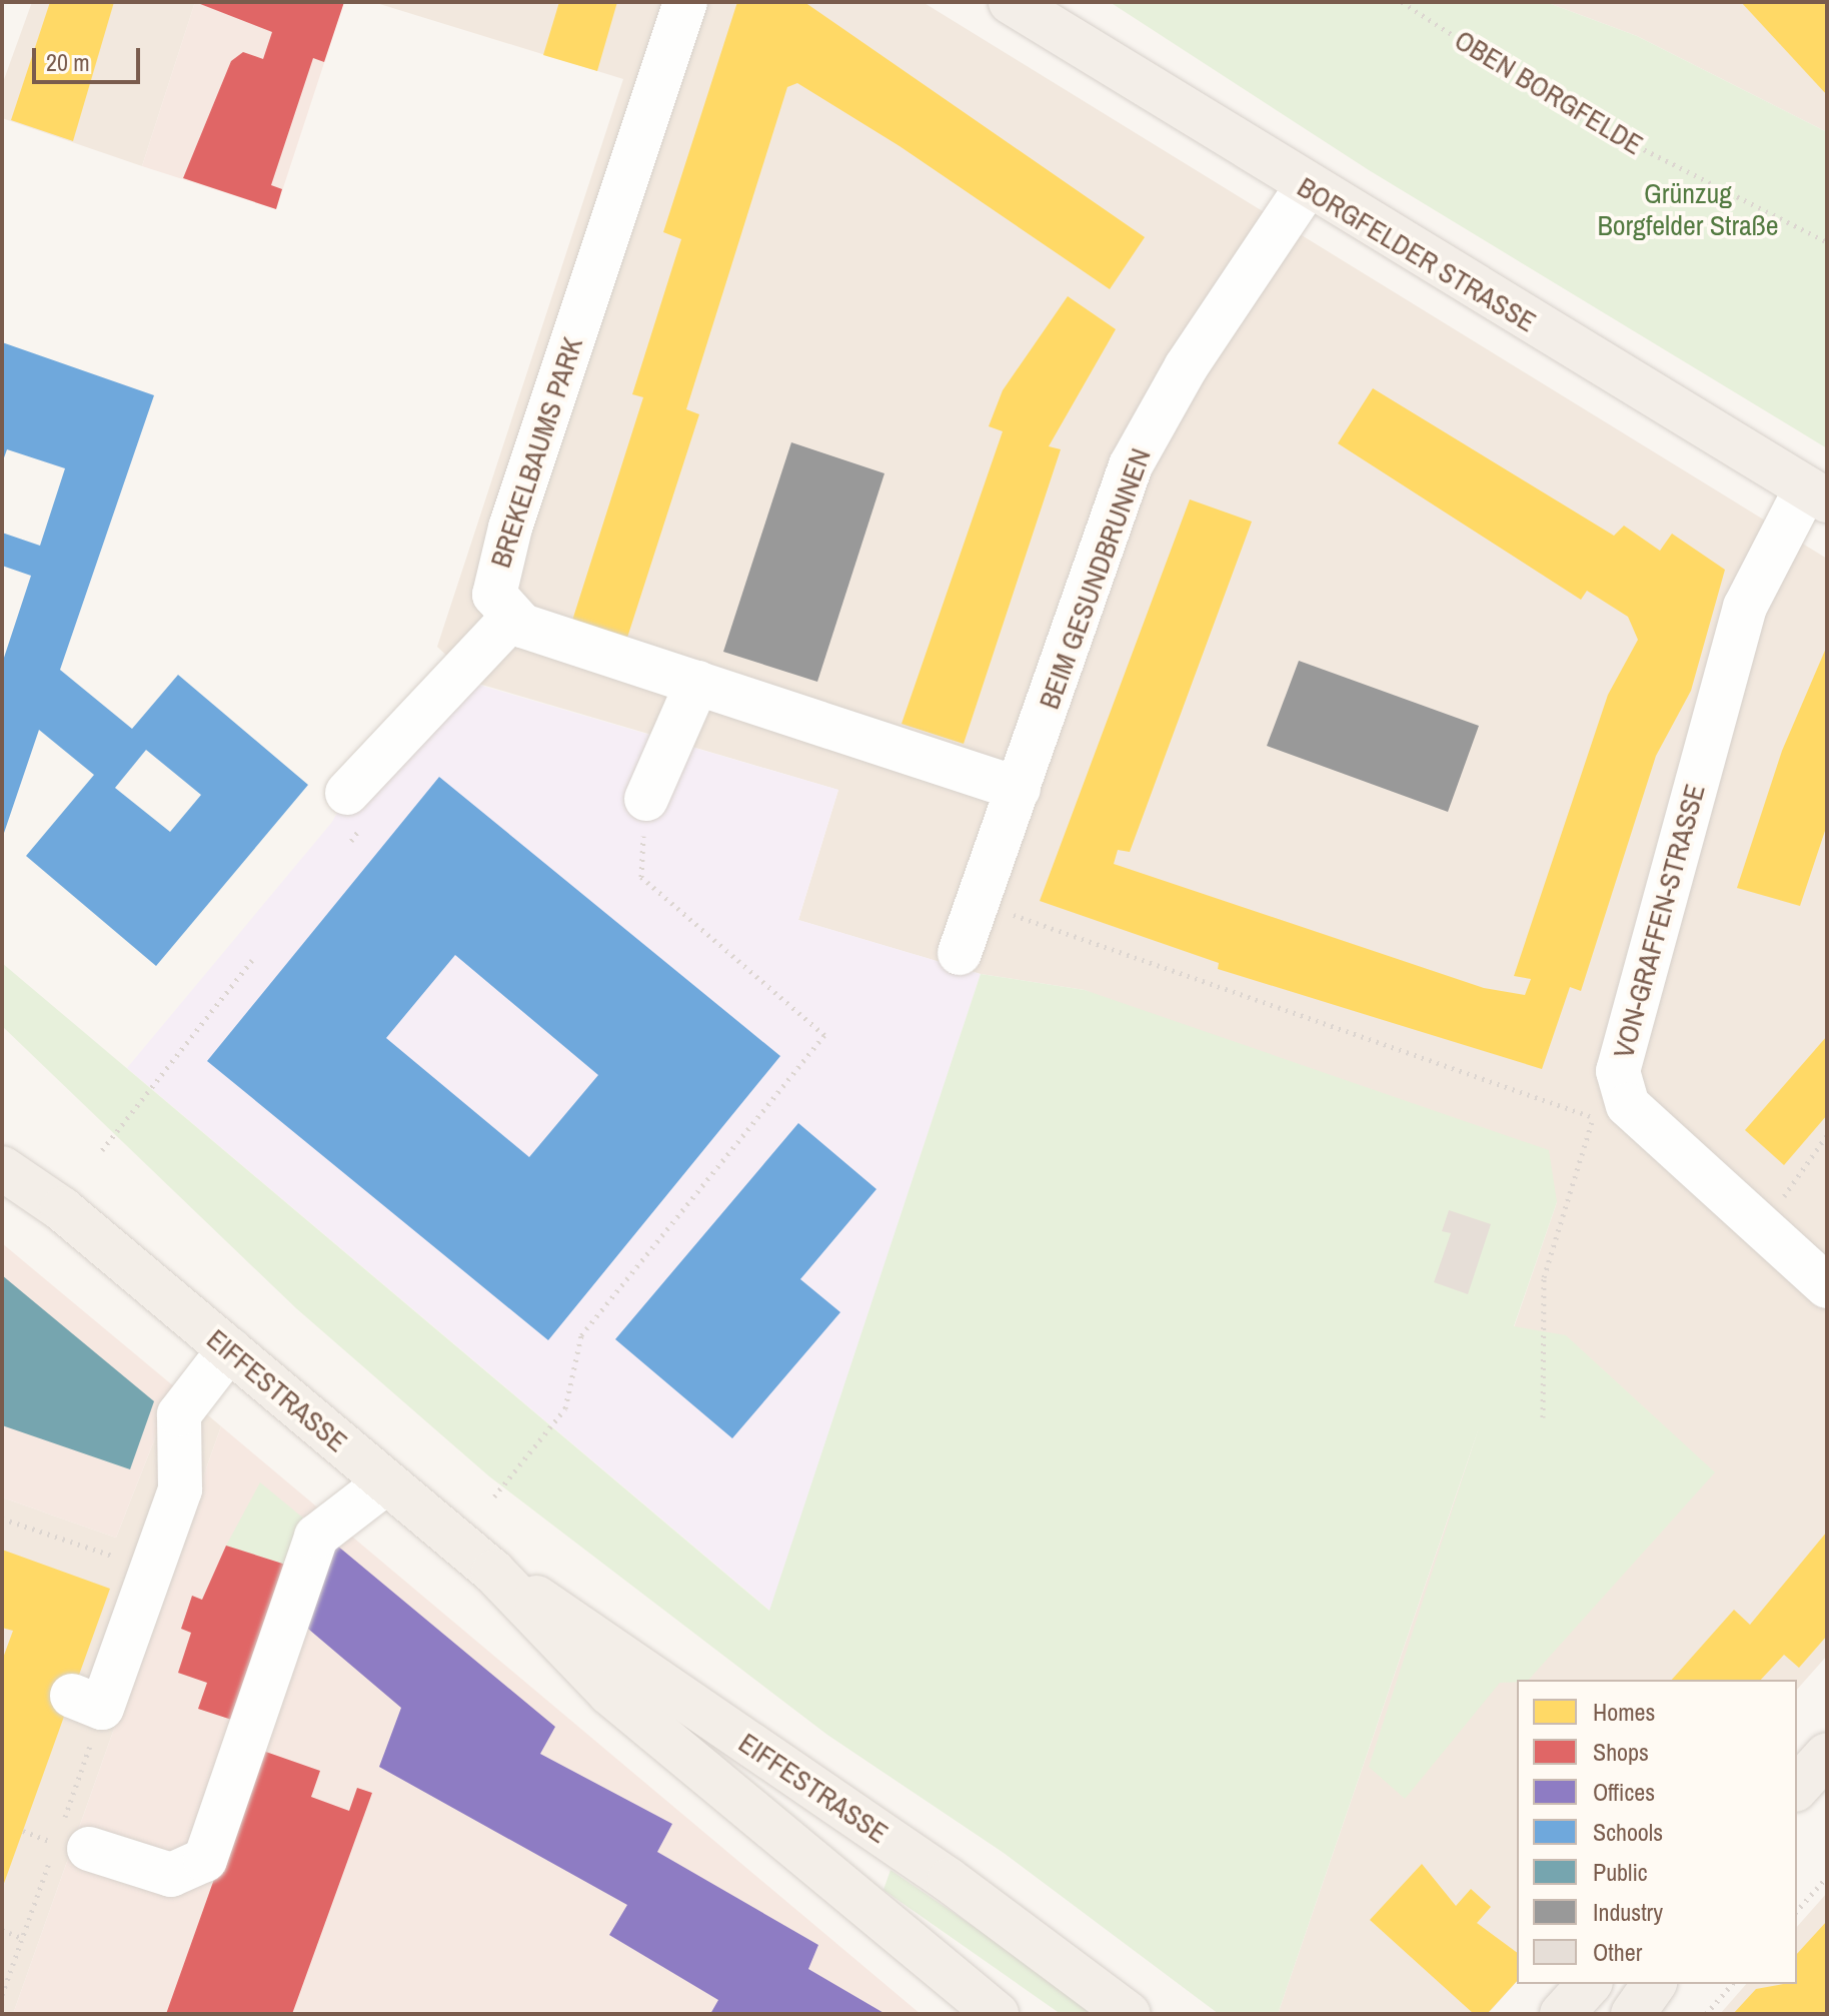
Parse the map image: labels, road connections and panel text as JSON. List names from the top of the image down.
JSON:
{
  "streets": {
    "main road": ["BORGFELDER STRASSE", "EIFFESTRASSE"],
    "street": ["BREKELBAUMS PARK", "BEIM GESUNDBRUNNEN", "VON-GRAFFEN-STRASSE"],
    "path": ["OBEN BORGFELDE"]
  },
  "crossings": [
    ["BORGFELDER STRASSE", "BEIM GESUNDBRUNNEN"],
    ["BORGFELDER STRASSE", "VON-GRAFFEN-STRASSE"]
  ],
  "parks": ["Grünzug Borgfelder Straße"],
  "legend": [
    "Homes",
    "Shops",
    "Offices",
    "Schools",
    "Public",
    "Industry",
    "Other"
  ],
  "scale_bar": "20 m"
}
